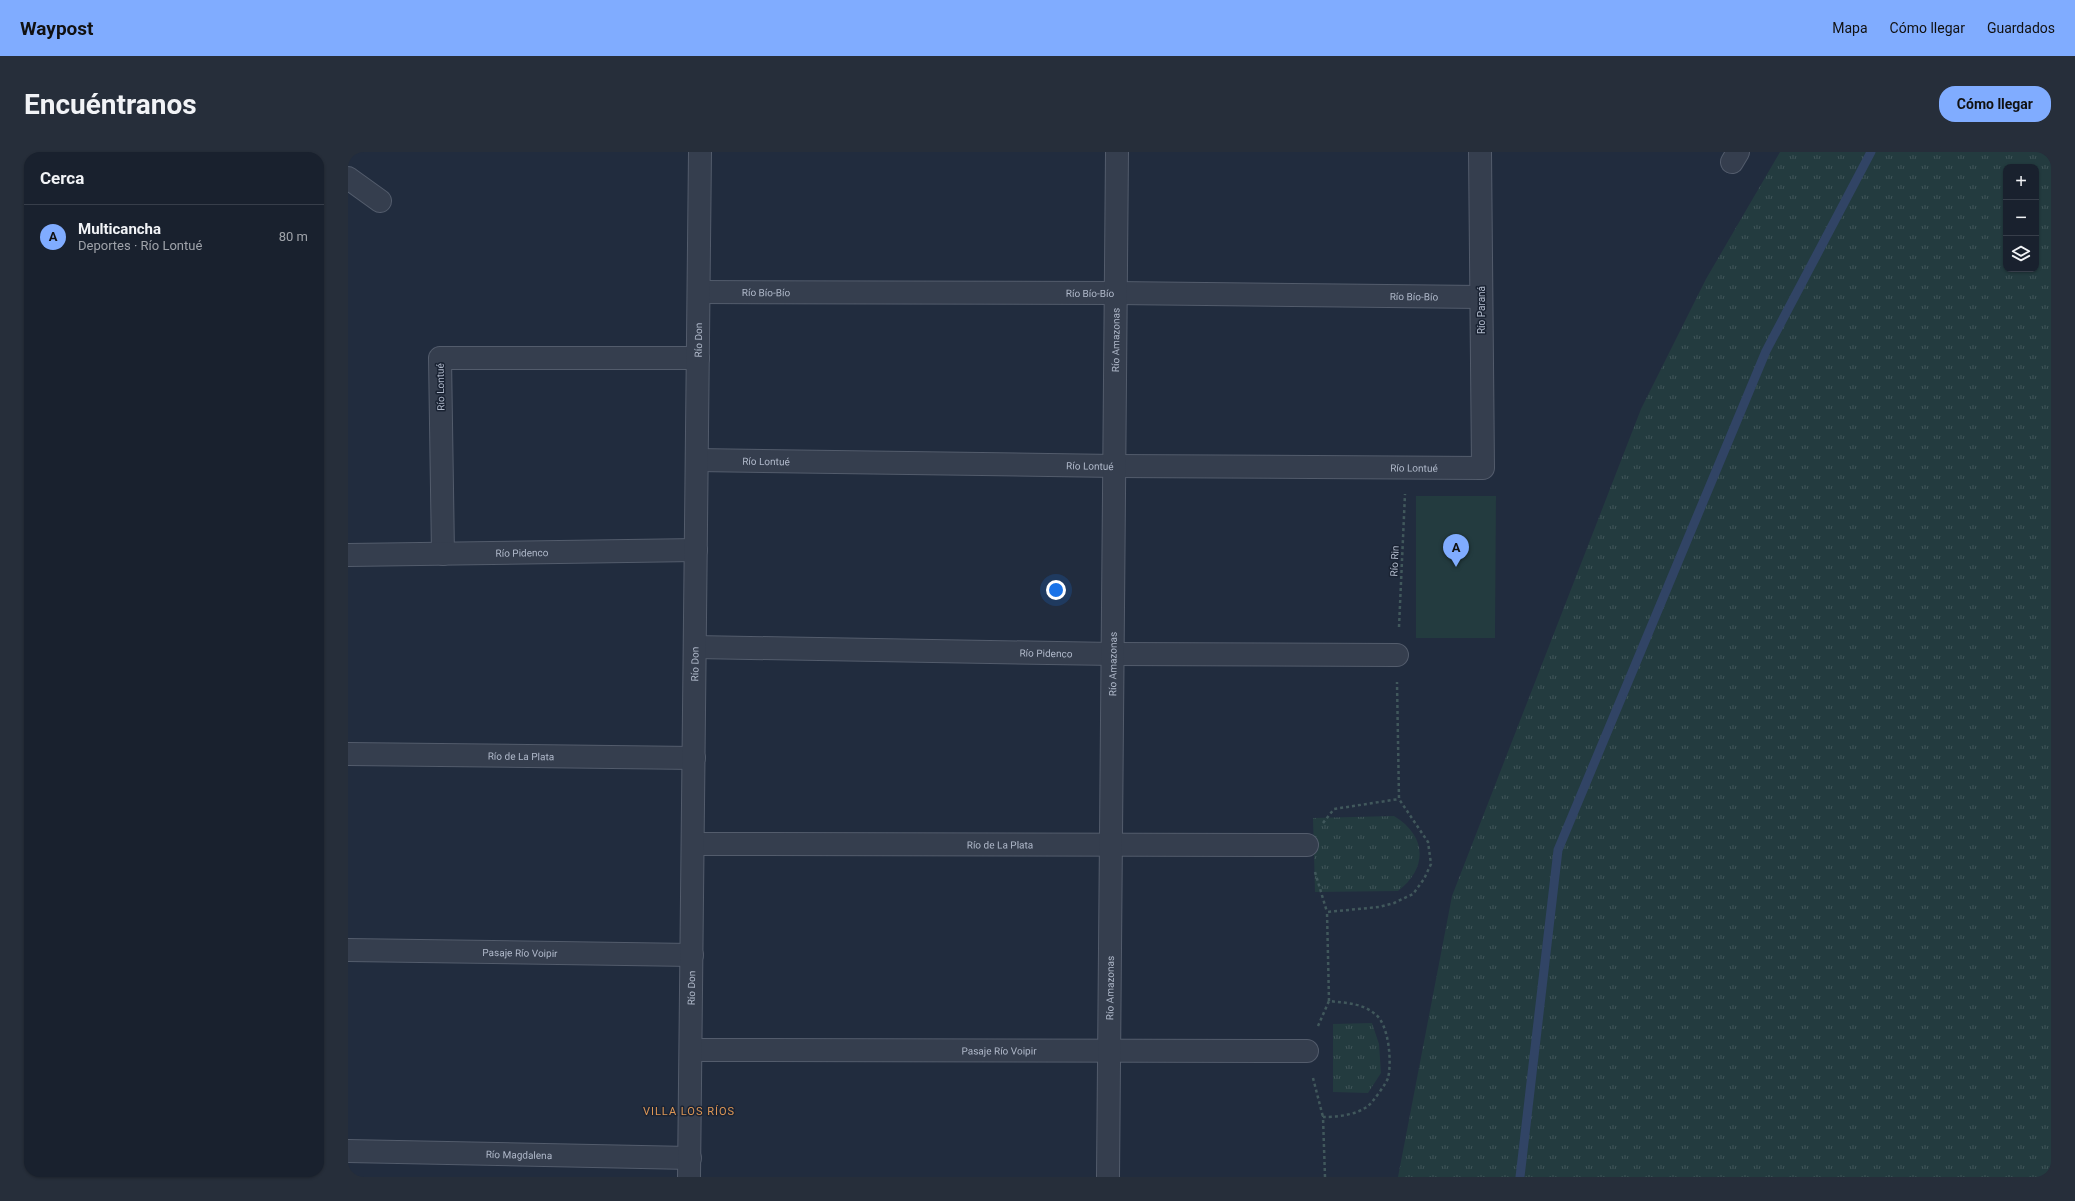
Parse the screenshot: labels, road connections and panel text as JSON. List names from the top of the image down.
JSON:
{
  "streets": {
    "street": [
      "Río Bío-Bío",
      "Río Paraná",
      "Río Don",
      "Río Amazonas",
      "Río Lontué",
      "Río Pidenco",
      "Río de La Plata",
      "Pasaje Río Voipir",
      "Río Magdalena"
    ],
    "path": ["Río Rin"]
  },
  "crossings": [
    ["Río Bío-Bío", "Río Paraná"],
    ["Río Bío-Bío", "Río Don"],
    ["Río Bío-Bío", "Río Amazonas"],
    ["Río Paraná", "Río Lontué"],
    ["Río Don", "Río Lontué"],
    ["Río Don", "Río Pidenco"],
    ["Río Don", "Río de La Plata"],
    ["Río Don", "Pasaje Río Voipir"],
    ["Río Don", "Río Magdalena"],
    ["Río Amazonas", "Río Lontué"],
    ["Río Amazonas", "Río Pidenco"],
    ["Río Amazonas", "Río de La Plata"],
    ["Río Amazonas", "Pasaje Río Voipir"],
    ["Río Lontué", "Río Pidenco"],
    ["Río Lontué", "Río Rin"],
    ["Río Pidenco", "Río Rin"],
    ["Río Rin", "Río de La Plata"]
  ],
  "districts": ["VILLA LOS RÍOS"],
  "page": {
    "header": "Waypost",
    "nav": ["Mapa", "Cómo llegar", "Guardados"],
    "buttons": "Cómo llegar",
    "title": "Encuéntranos",
    "heading": "Cerca",
    "map_buttons": ["+", "−"],
    "list": [
      {
        "mark": "A",
        "name": "Multicancha",
        "note": "Deportes · Río Lontué",
        "value": "80 m"
      }
    ],
    "pins": "A"
  }
}
